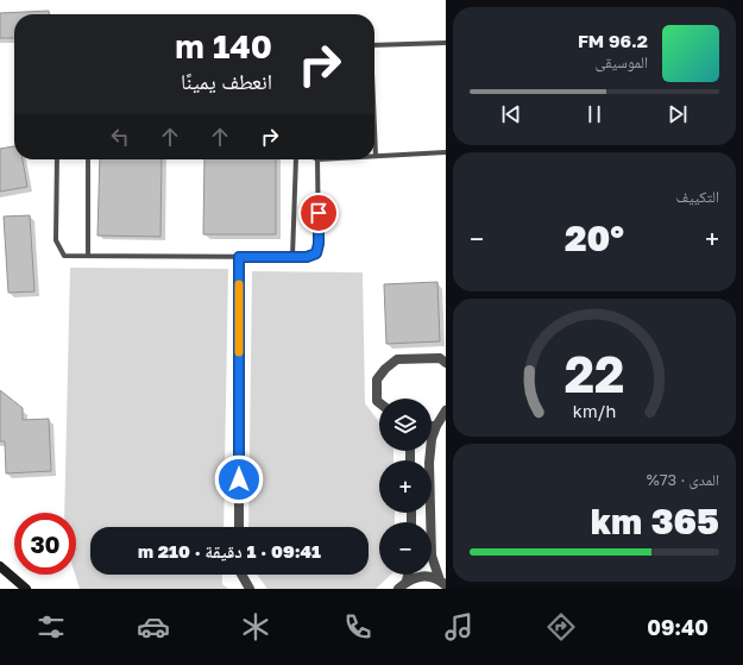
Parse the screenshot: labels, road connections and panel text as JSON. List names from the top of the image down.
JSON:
{
  "page": {
    "turn": ["140 m", "انعطف يمينًا"],
    "song": ["96.2 FM", "الموسيقى"],
    "tile": [
      "التكييف",
      ["المدى · 73%", "365 km"]
    ],
    "heat": ["−", "20°", "+"],
    "map_buttons": ["+", "−"],
    "limit": "30",
    "trip": "09:41 · 1 دقيقة · 210 m",
    "tabs": "09:40",
    "gauge": ["22", "km/h"]
  }
}
